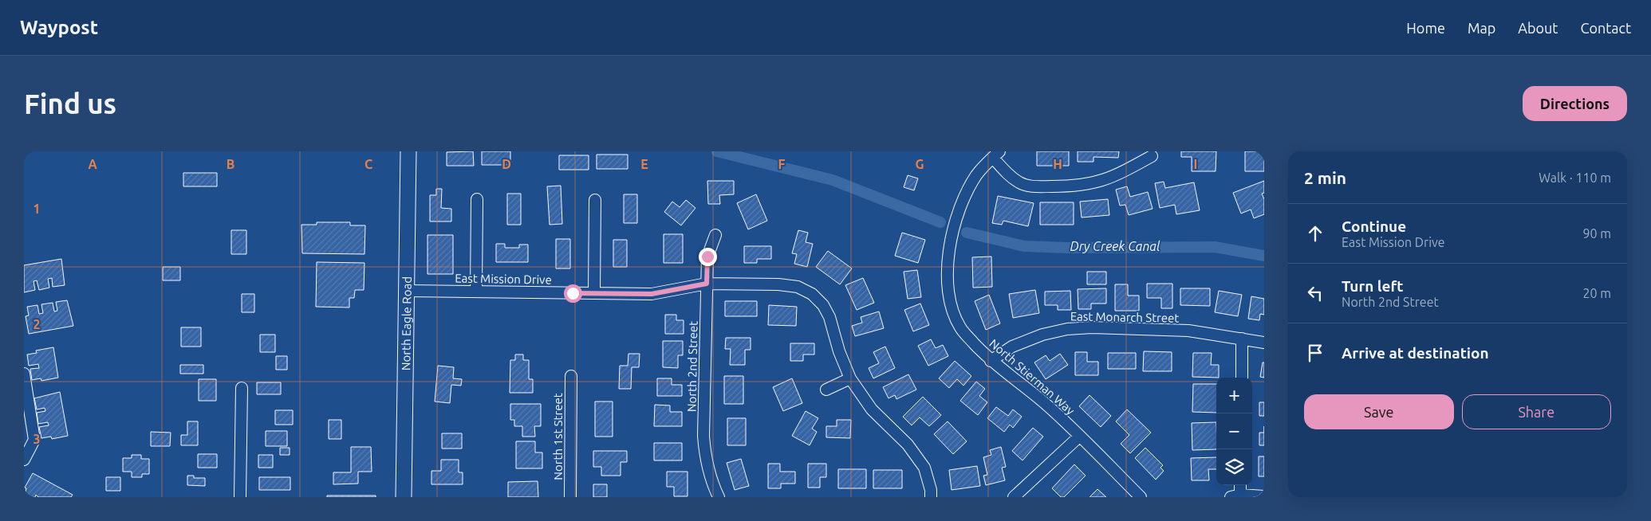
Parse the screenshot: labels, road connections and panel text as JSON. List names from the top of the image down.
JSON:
{
  "streets": {
    "main road": ["North Eagle Road"],
    "street": [
      "East Mission Drive",
      "East Monarch Street",
      "North 2nd Street",
      "North Stierman Way",
      "North 1st Street"
    ]
  },
  "crossings": [
    ["East Mission Drive", "North Eagle Road"],
    ["East Mission Drive", "North 2nd Street"],
    ["East Monarch Street", "North Stierman Way"]
  ],
  "water": ["Dry Creek Canal"],
  "page": {
    "header": "Waypost",
    "nav": [
      "Home",
      "Map",
      "About",
      "Contact"
    ],
    "buttons": [
      "Directions",
      ["Save", "Share"]
    ],
    "title": "Find us",
    "heading": ["2 min", "Walk · 110 m"],
    "list": [
      ["Continue", "East Mission Drive", "90 m"],
      ["Turn left", "North 2nd Street", "20 m"],
      "Arrive at destination"
    ],
    "map_buttons": ["+", "−"]
  },
  "grid": {
    "columns": [
      "A",
      "B",
      "C",
      "D",
      "E",
      "F",
      "G",
      "H",
      "I"
    ],
    "rows": ["1", "2", "3"]
  }
}
